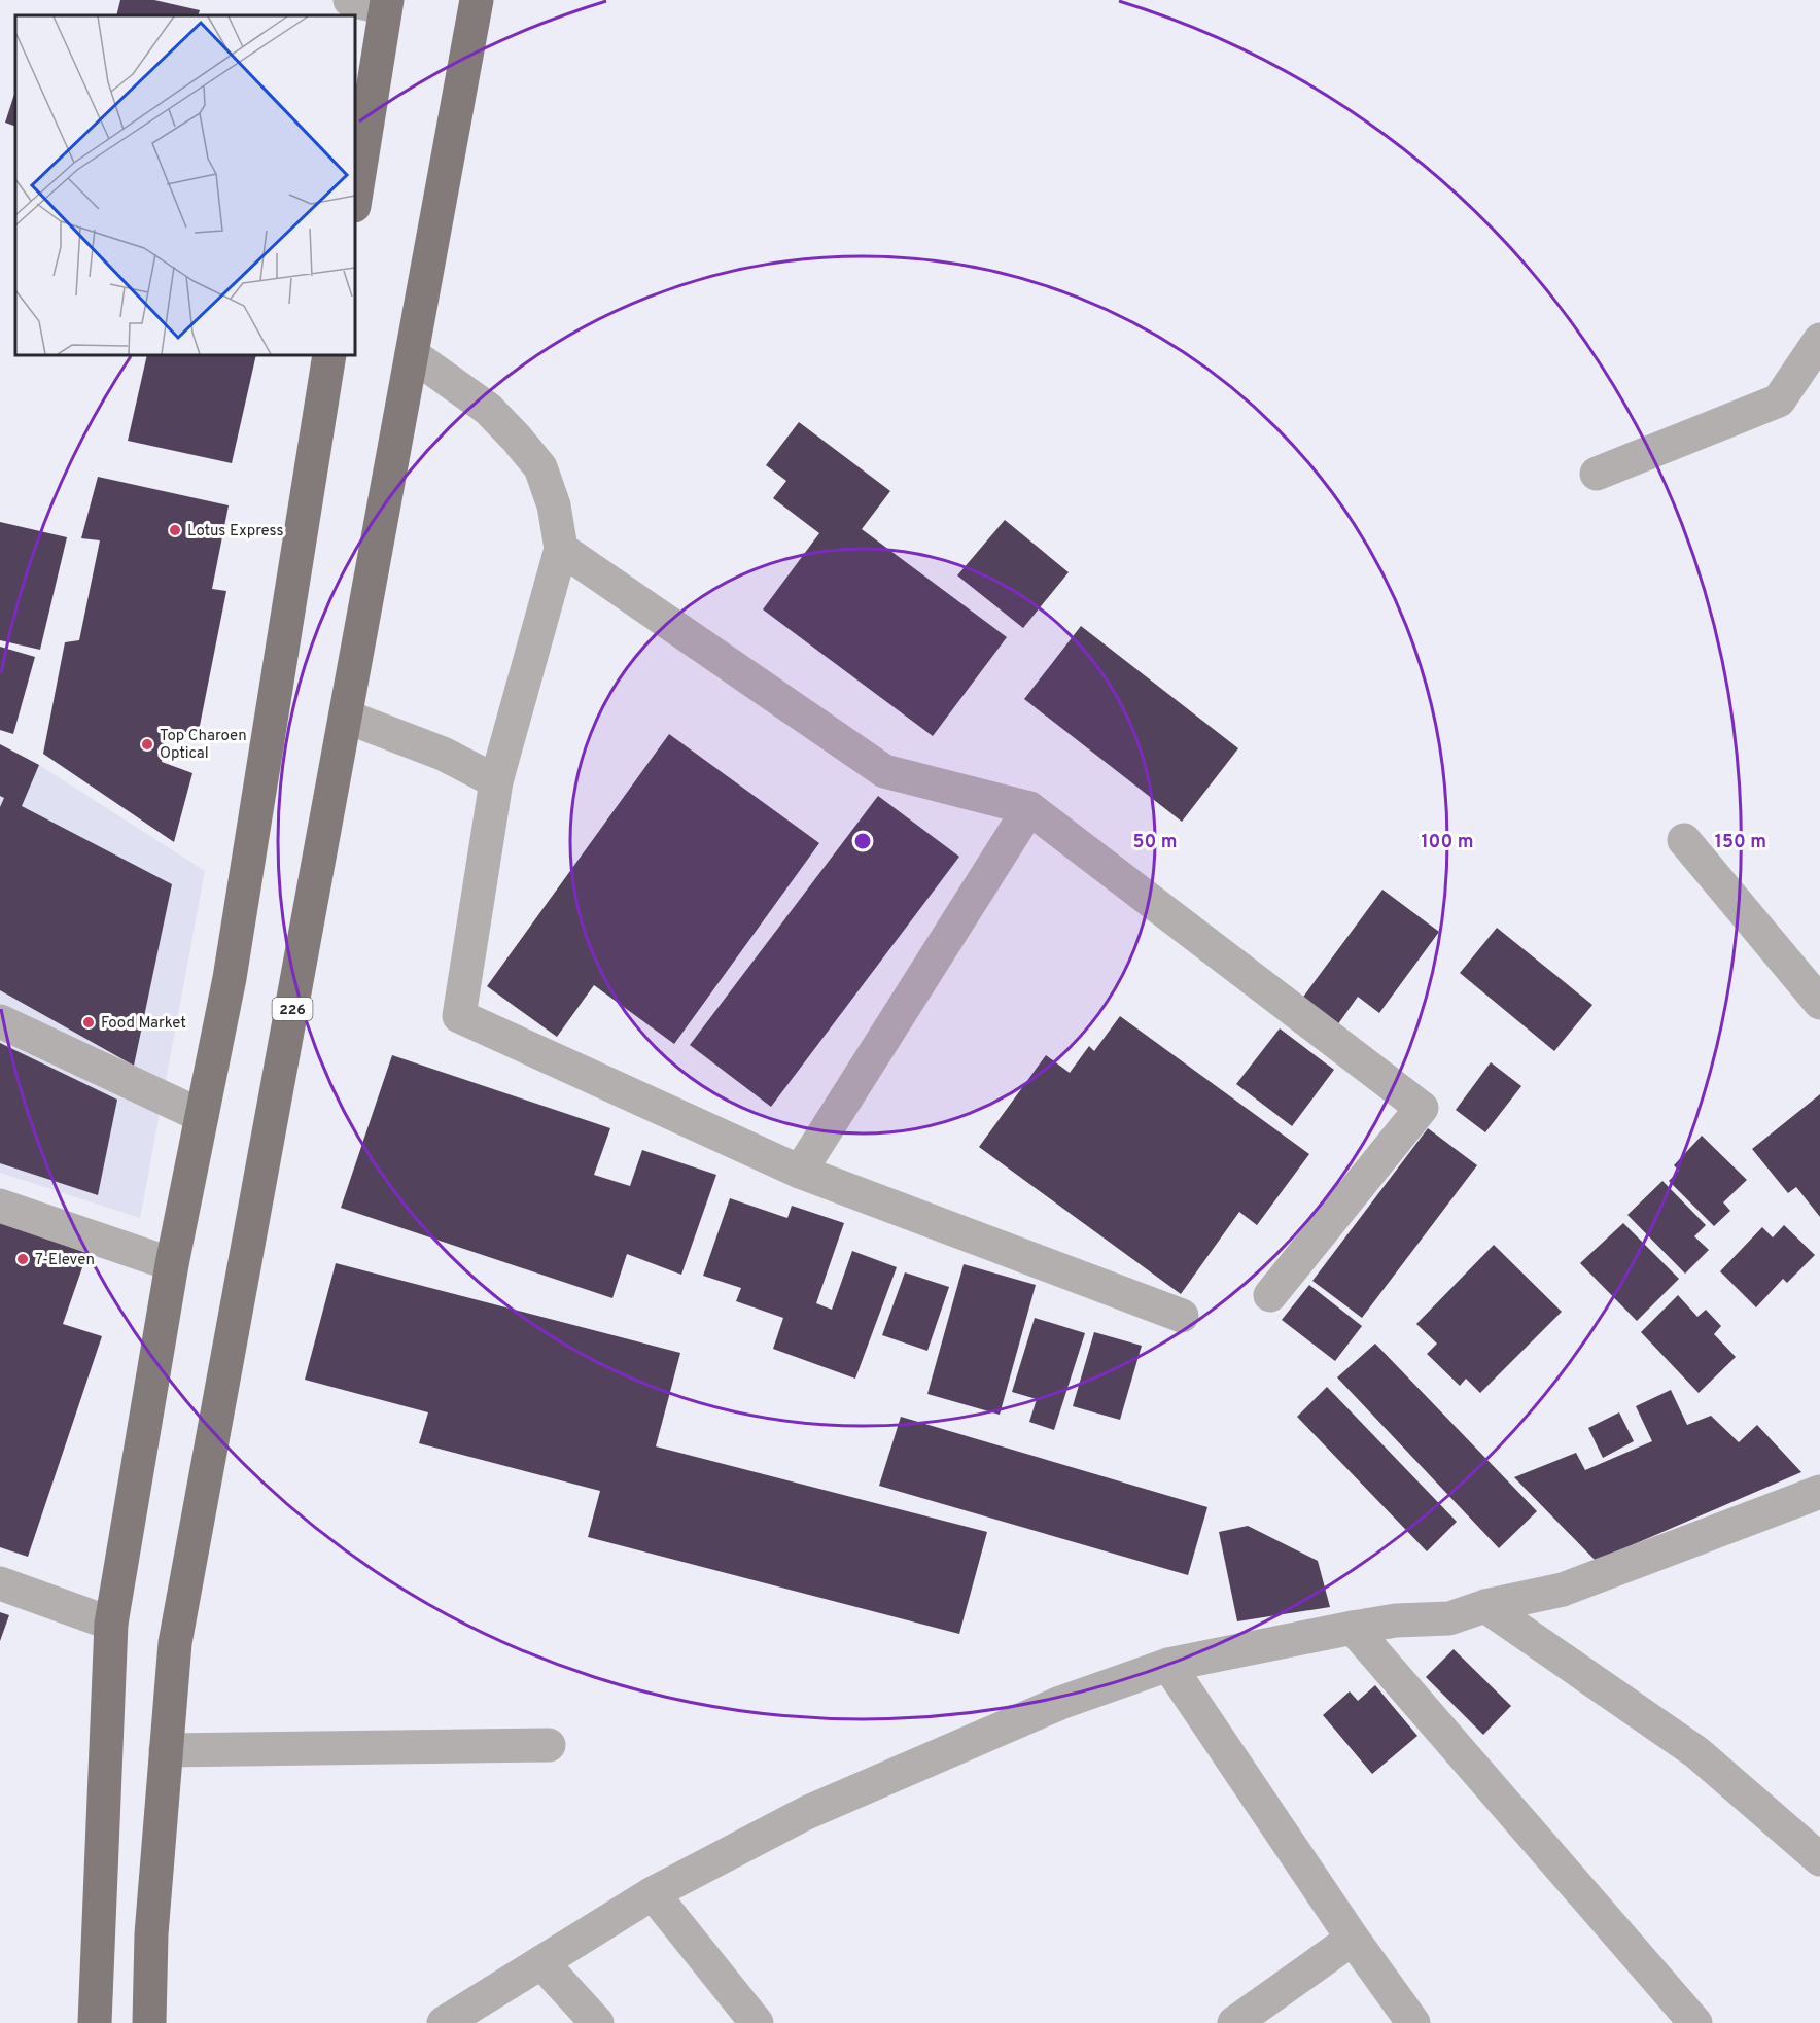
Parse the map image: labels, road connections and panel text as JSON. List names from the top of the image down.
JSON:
{
  "streets": {
    "main road": ["226"]
  },
  "places": [
    "Lotus Express",
    "Top Charoen Optical",
    "Food Market",
    "7-Eleven"
  ],
  "rings": ["50 m", "100 m", "150 m"]
}
